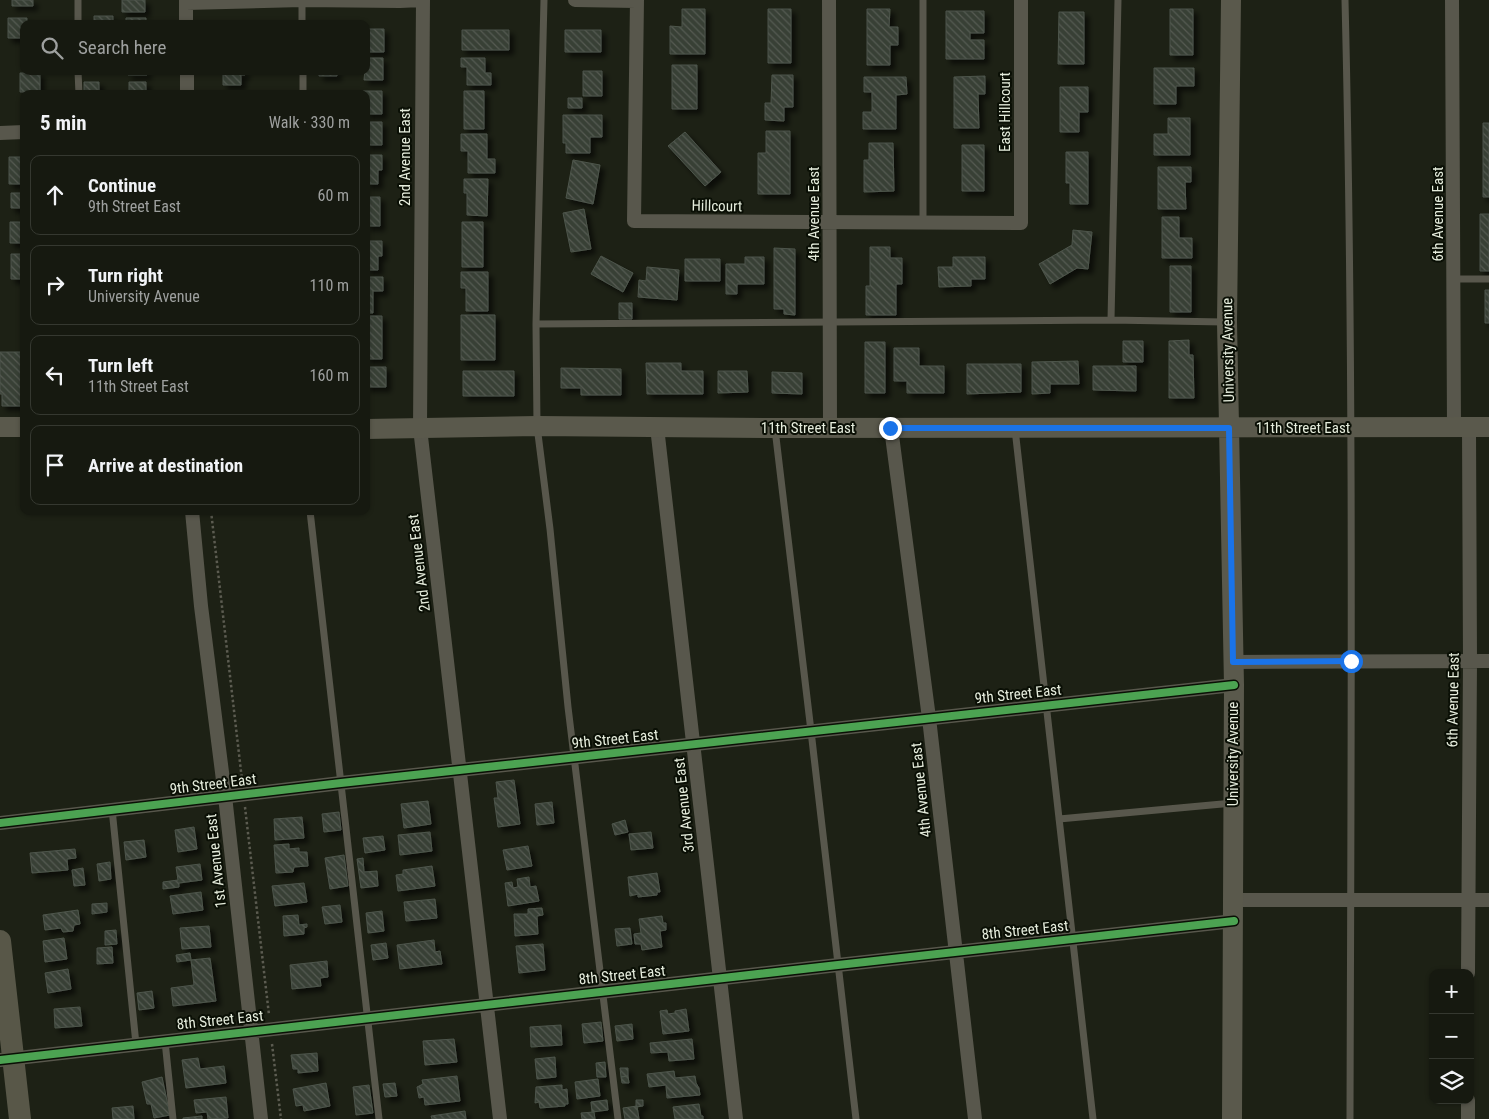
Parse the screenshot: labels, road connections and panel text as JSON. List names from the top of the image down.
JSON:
{
  "streets": {
    "street": [
      "East Hillcourt",
      "2nd Avenue East",
      "Hillcourt",
      "4th Avenue East",
      "6th Avenue East",
      "University Avenue",
      "11th Street East",
      "9th Street East",
      "3rd Avenue East",
      "1st Avenue East",
      "8th Street East"
    ]
  },
  "crossings": [
    ["East Hillcourt", "Hillcourt"],
    ["2nd Avenue East", "11th Street East"],
    ["2nd Avenue East", "9th Street East"],
    ["2nd Avenue East", "8th Street East"],
    ["Hillcourt", "4th Avenue East"],
    ["4th Avenue East", "11th Street East"],
    ["4th Avenue East", "9th Street East"],
    ["4th Avenue East", "8th Street East"],
    ["6th Avenue East", "11th Street East"],
    ["University Avenue", "11th Street East"],
    ["University Avenue", "9th Street East"],
    ["University Avenue", "8th Street East"],
    ["11th Street East", "3rd Avenue East"],
    ["9th Street East", "3rd Avenue East"],
    ["9th Street East", "1st Avenue East"],
    ["3rd Avenue East", "8th Street East"],
    ["1st Avenue East", "8th Street East"]
  ],
  "page": {
    "search": "Search here",
    "heading": ["5 min", "Walk · 330 m"],
    "list": [
      ["Continue", "9th Street East", "60 m"],
      ["Turn right", "University Avenue", "110 m"],
      ["Turn left", "11th Street East", "160 m"],
      "Arrive at destination"
    ],
    "map_buttons": ["+", "−"]
  }
}
